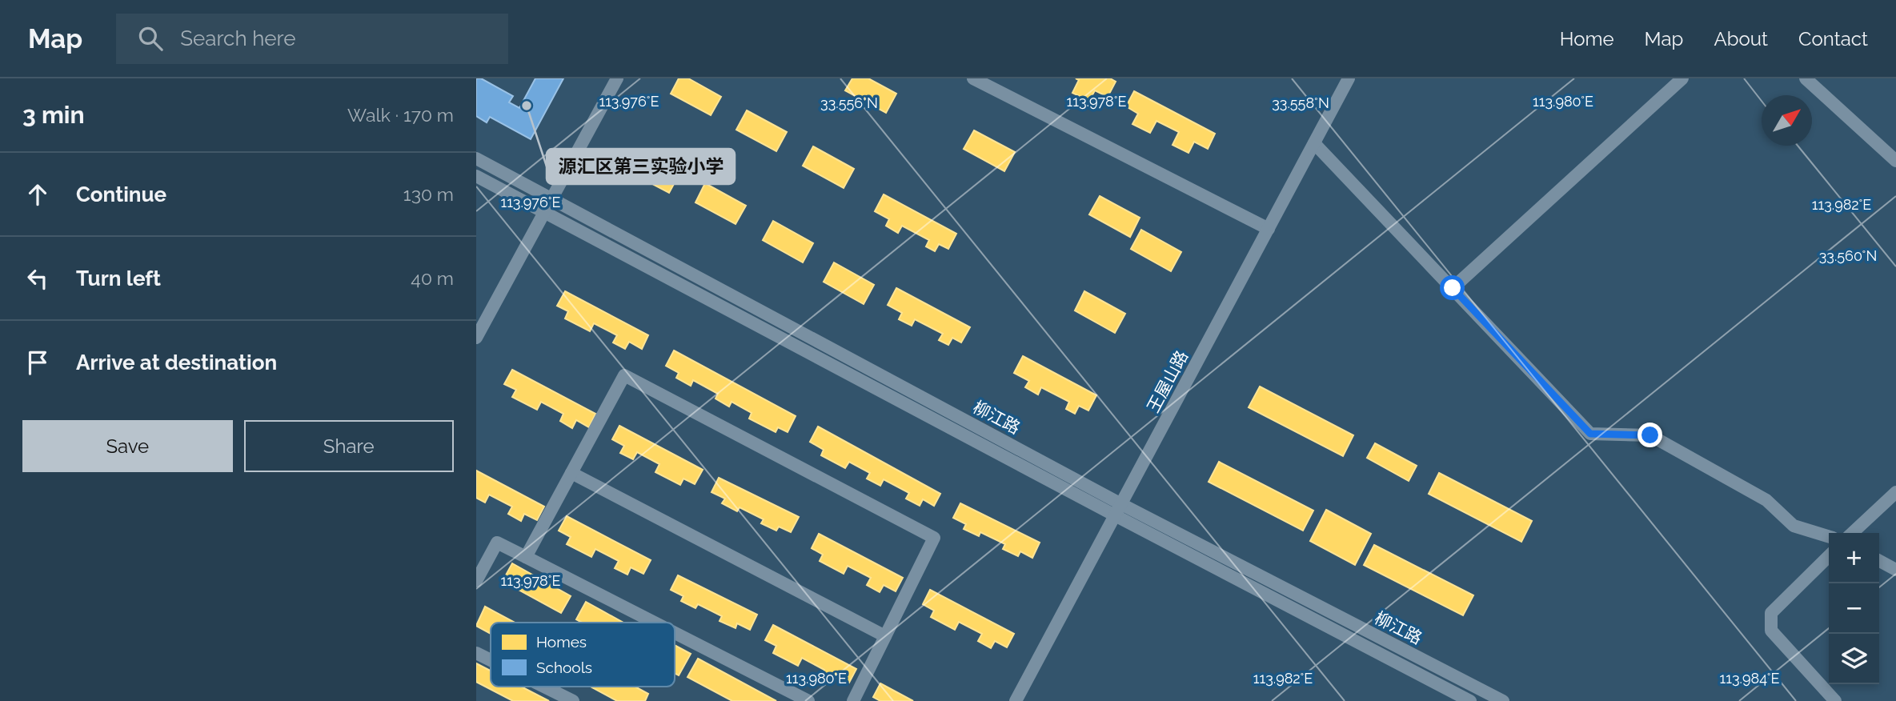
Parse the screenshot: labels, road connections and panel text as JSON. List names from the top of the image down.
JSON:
{
  "streets": {
    "street": ["王屋山路", "柳江路"]
  },
  "crossings": [
    ["王屋山路", "柳江路"]
  ],
  "places": ["源汇区第三实验小学"],
  "legend": ["Homes", "Schools"],
  "north": "top right",
  "page": {
    "header": "Map",
    "search": "Search here",
    "nav": [
      "Home",
      "Map",
      "About",
      "Contact"
    ],
    "heading": ["3 min", "Walk · 170 m"],
    "list": [
      ["Continue", "130 m"],
      ["Turn left", "40 m"],
      "Arrive at destination"
    ],
    "buttons": ["Save", "Share"],
    "map_buttons": ["+", "−"]
  },
  "coordinates": [
    "113.976°E",
    "113.978°E",
    "113.980°E",
    "33.556°N",
    "33.558°N",
    "113.982°E",
    "33.560°N",
    "113.984°E"
  ]
}
